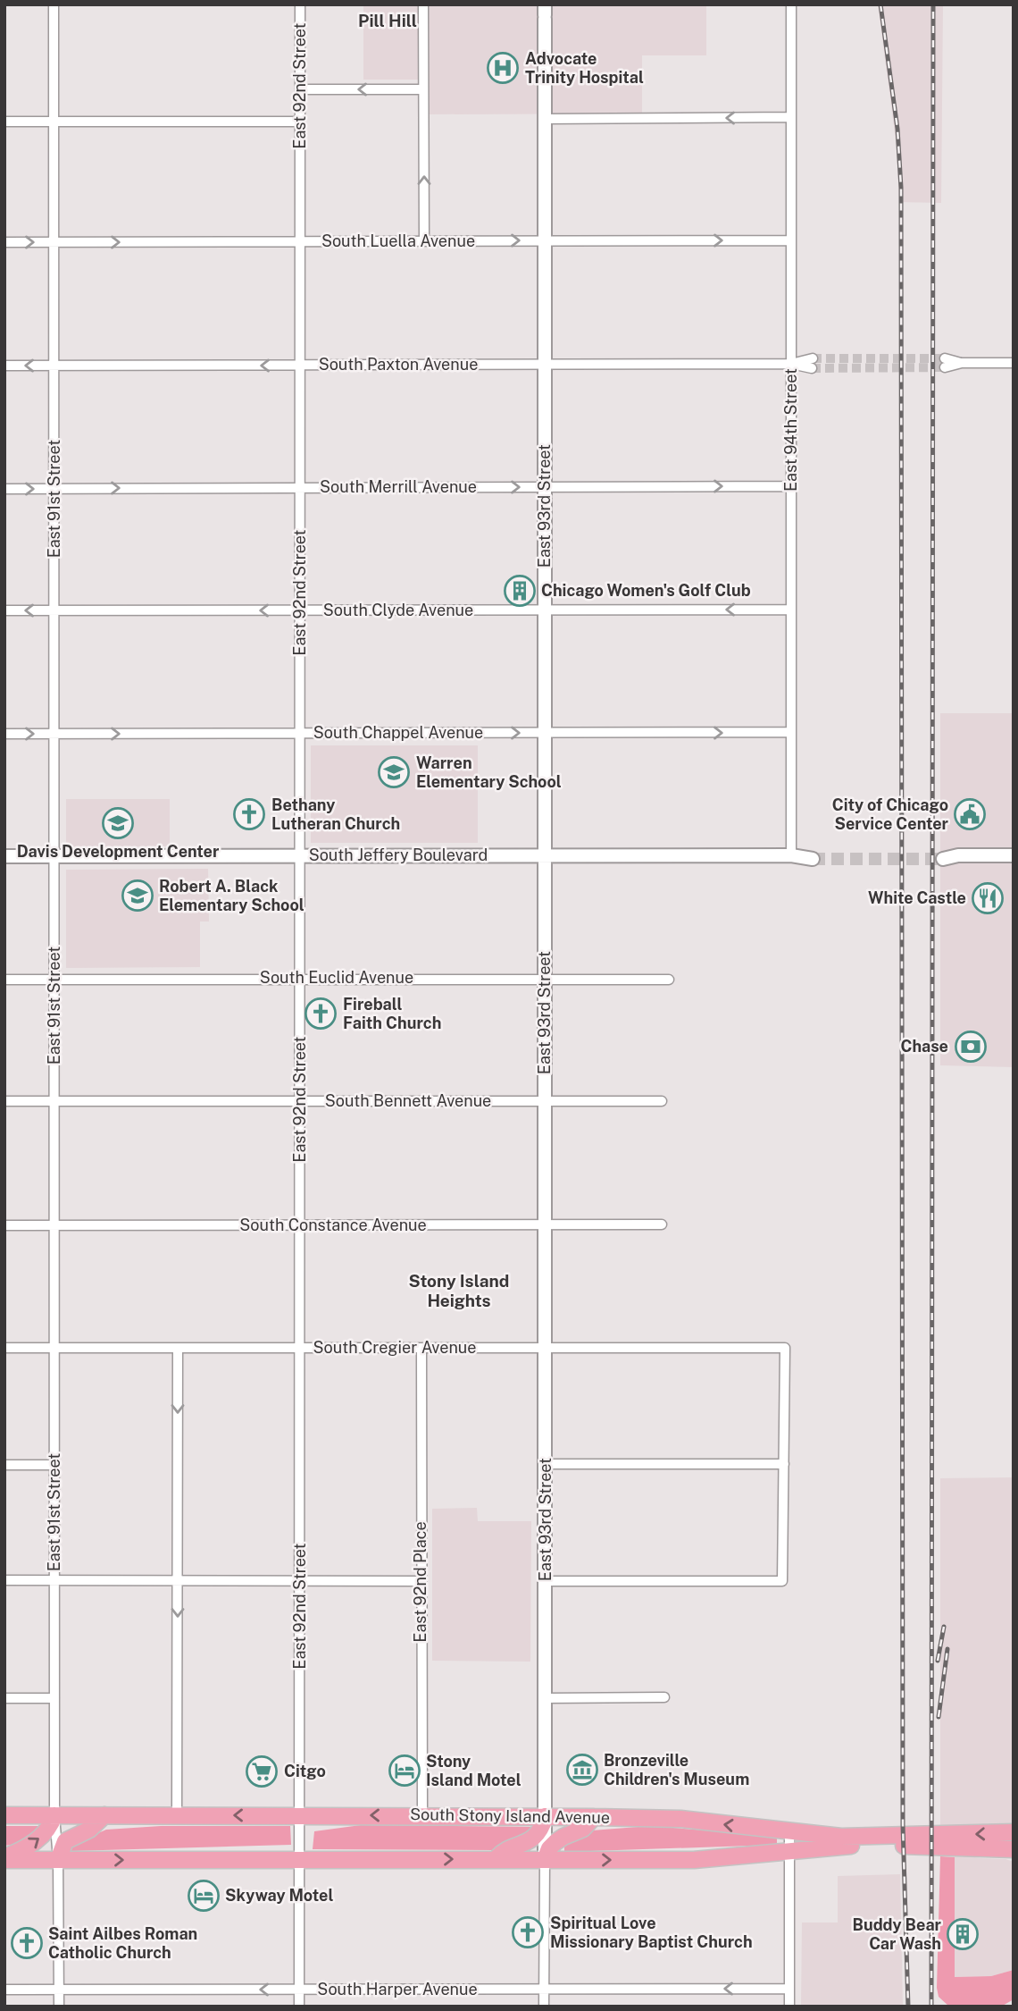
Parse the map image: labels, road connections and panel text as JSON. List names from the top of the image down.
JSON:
{
  "streets": {
    "highway": ["South Stony Island Avenue"],
    "street": [
      "East 92nd Street",
      "South Luella Avenue",
      "South Paxton Avenue",
      "East 94th Street",
      "South Merrill Avenue",
      "East 91st Street",
      "East 93rd Street",
      "South Clyde Avenue",
      "South Chappel Avenue",
      "South Jeffery Boulevard",
      "South Euclid Avenue",
      "South Bennett Avenue",
      "South Constance Avenue",
      "South Cregier Avenue",
      "East 92nd Place",
      "South Harper Avenue"
    ]
  },
  "crossings": [
    ["East 92nd Street", "South Luella Avenue"],
    ["East 92nd Street", "South Paxton Avenue"],
    ["East 92nd Street", "South Merrill Avenue"],
    ["East 92nd Street", "South Clyde Avenue"],
    ["East 92nd Street", "South Chappel Avenue"],
    ["East 92nd Street", "South Jeffery Boulevard"],
    ["East 92nd Street", "South Euclid Avenue"],
    ["East 92nd Street", "South Bennett Avenue"],
    ["East 92nd Street", "South Constance Avenue"],
    ["East 92nd Street", "South Cregier Avenue"],
    ["East 92nd Street", "South Stony Island Avenue"],
    ["East 92nd Street", "South Harper Avenue"],
    ["South Luella Avenue", "East 94th Street"],
    ["South Luella Avenue", "East 91st Street"],
    ["South Luella Avenue", "East 93rd Street"],
    ["South Paxton Avenue", "East 94th Street"],
    ["South Paxton Avenue", "East 91st Street"],
    ["South Paxton Avenue", "East 93rd Street"],
    ["East 94th Street", "South Merrill Avenue"],
    ["East 94th Street", "South Clyde Avenue"],
    ["East 94th Street", "South Chappel Avenue"],
    ["East 94th Street", "South Jeffery Boulevard"],
    ["South Merrill Avenue", "East 91st Street"],
    ["South Merrill Avenue", "East 93rd Street"],
    ["East 91st Street", "South Clyde Avenue"],
    ["East 91st Street", "South Chappel Avenue"],
    ["East 91st Street", "South Jeffery Boulevard"],
    ["East 91st Street", "South Euclid Avenue"],
    ["East 91st Street", "South Bennett Avenue"],
    ["East 91st Street", "South Constance Avenue"],
    ["East 91st Street", "South Cregier Avenue"],
    ["East 91st Street", "South Stony Island Avenue"],
    ["East 91st Street", "South Harper Avenue"],
    ["East 93rd Street", "South Clyde Avenue"],
    ["East 93rd Street", "South Chappel Avenue"],
    ["East 93rd Street", "South Jeffery Boulevard"],
    ["East 93rd Street", "South Euclid Avenue"],
    ["East 93rd Street", "South Bennett Avenue"],
    ["East 93rd Street", "South Constance Avenue"],
    ["East 93rd Street", "South Cregier Avenue"],
    ["East 93rd Street", "South Stony Island Avenue"],
    ["East 93rd Street", "South Harper Avenue"],
    ["South Cregier Avenue", "East 92nd Place"],
    ["East 92nd Place", "South Stony Island Avenue"]
  ],
  "one_way": [
    "South Luella Avenue",
    "South Paxton Avenue",
    "South Merrill Avenue",
    "South Clyde Avenue",
    "South Chappel Avenue",
    "South Harper Avenue"
  ],
  "districts": ["Pill Hill", "Stony Island Heights"],
  "places": {
    "hospital": ["Advocate Trinity Hospital"],
    "building": ["Chicago Women's Golf Club", "Buddy Bear Car Wash"],
    "school or university": ["Warren Elementary School", "Davis Development Center", "Robert A. Black Elementary School"],
    "church": [
      "Bethany Lutheran Church",
      "Fireball Faith Church",
      "Spiritual Love Missionary Baptist Church",
      "Saint Ailbes Roman Catholic Church"
    ],
    "public building": ["City of Chicago Service Center"],
    "restaurant": ["White Castle"],
    "bank": ["Chase"],
    "museum": ["Bronzeville Children's Museum"],
    "hotel": ["Stony Island Motel", "Skyway Motel"],
    "supermarket": ["Citgo"]
  }
}
